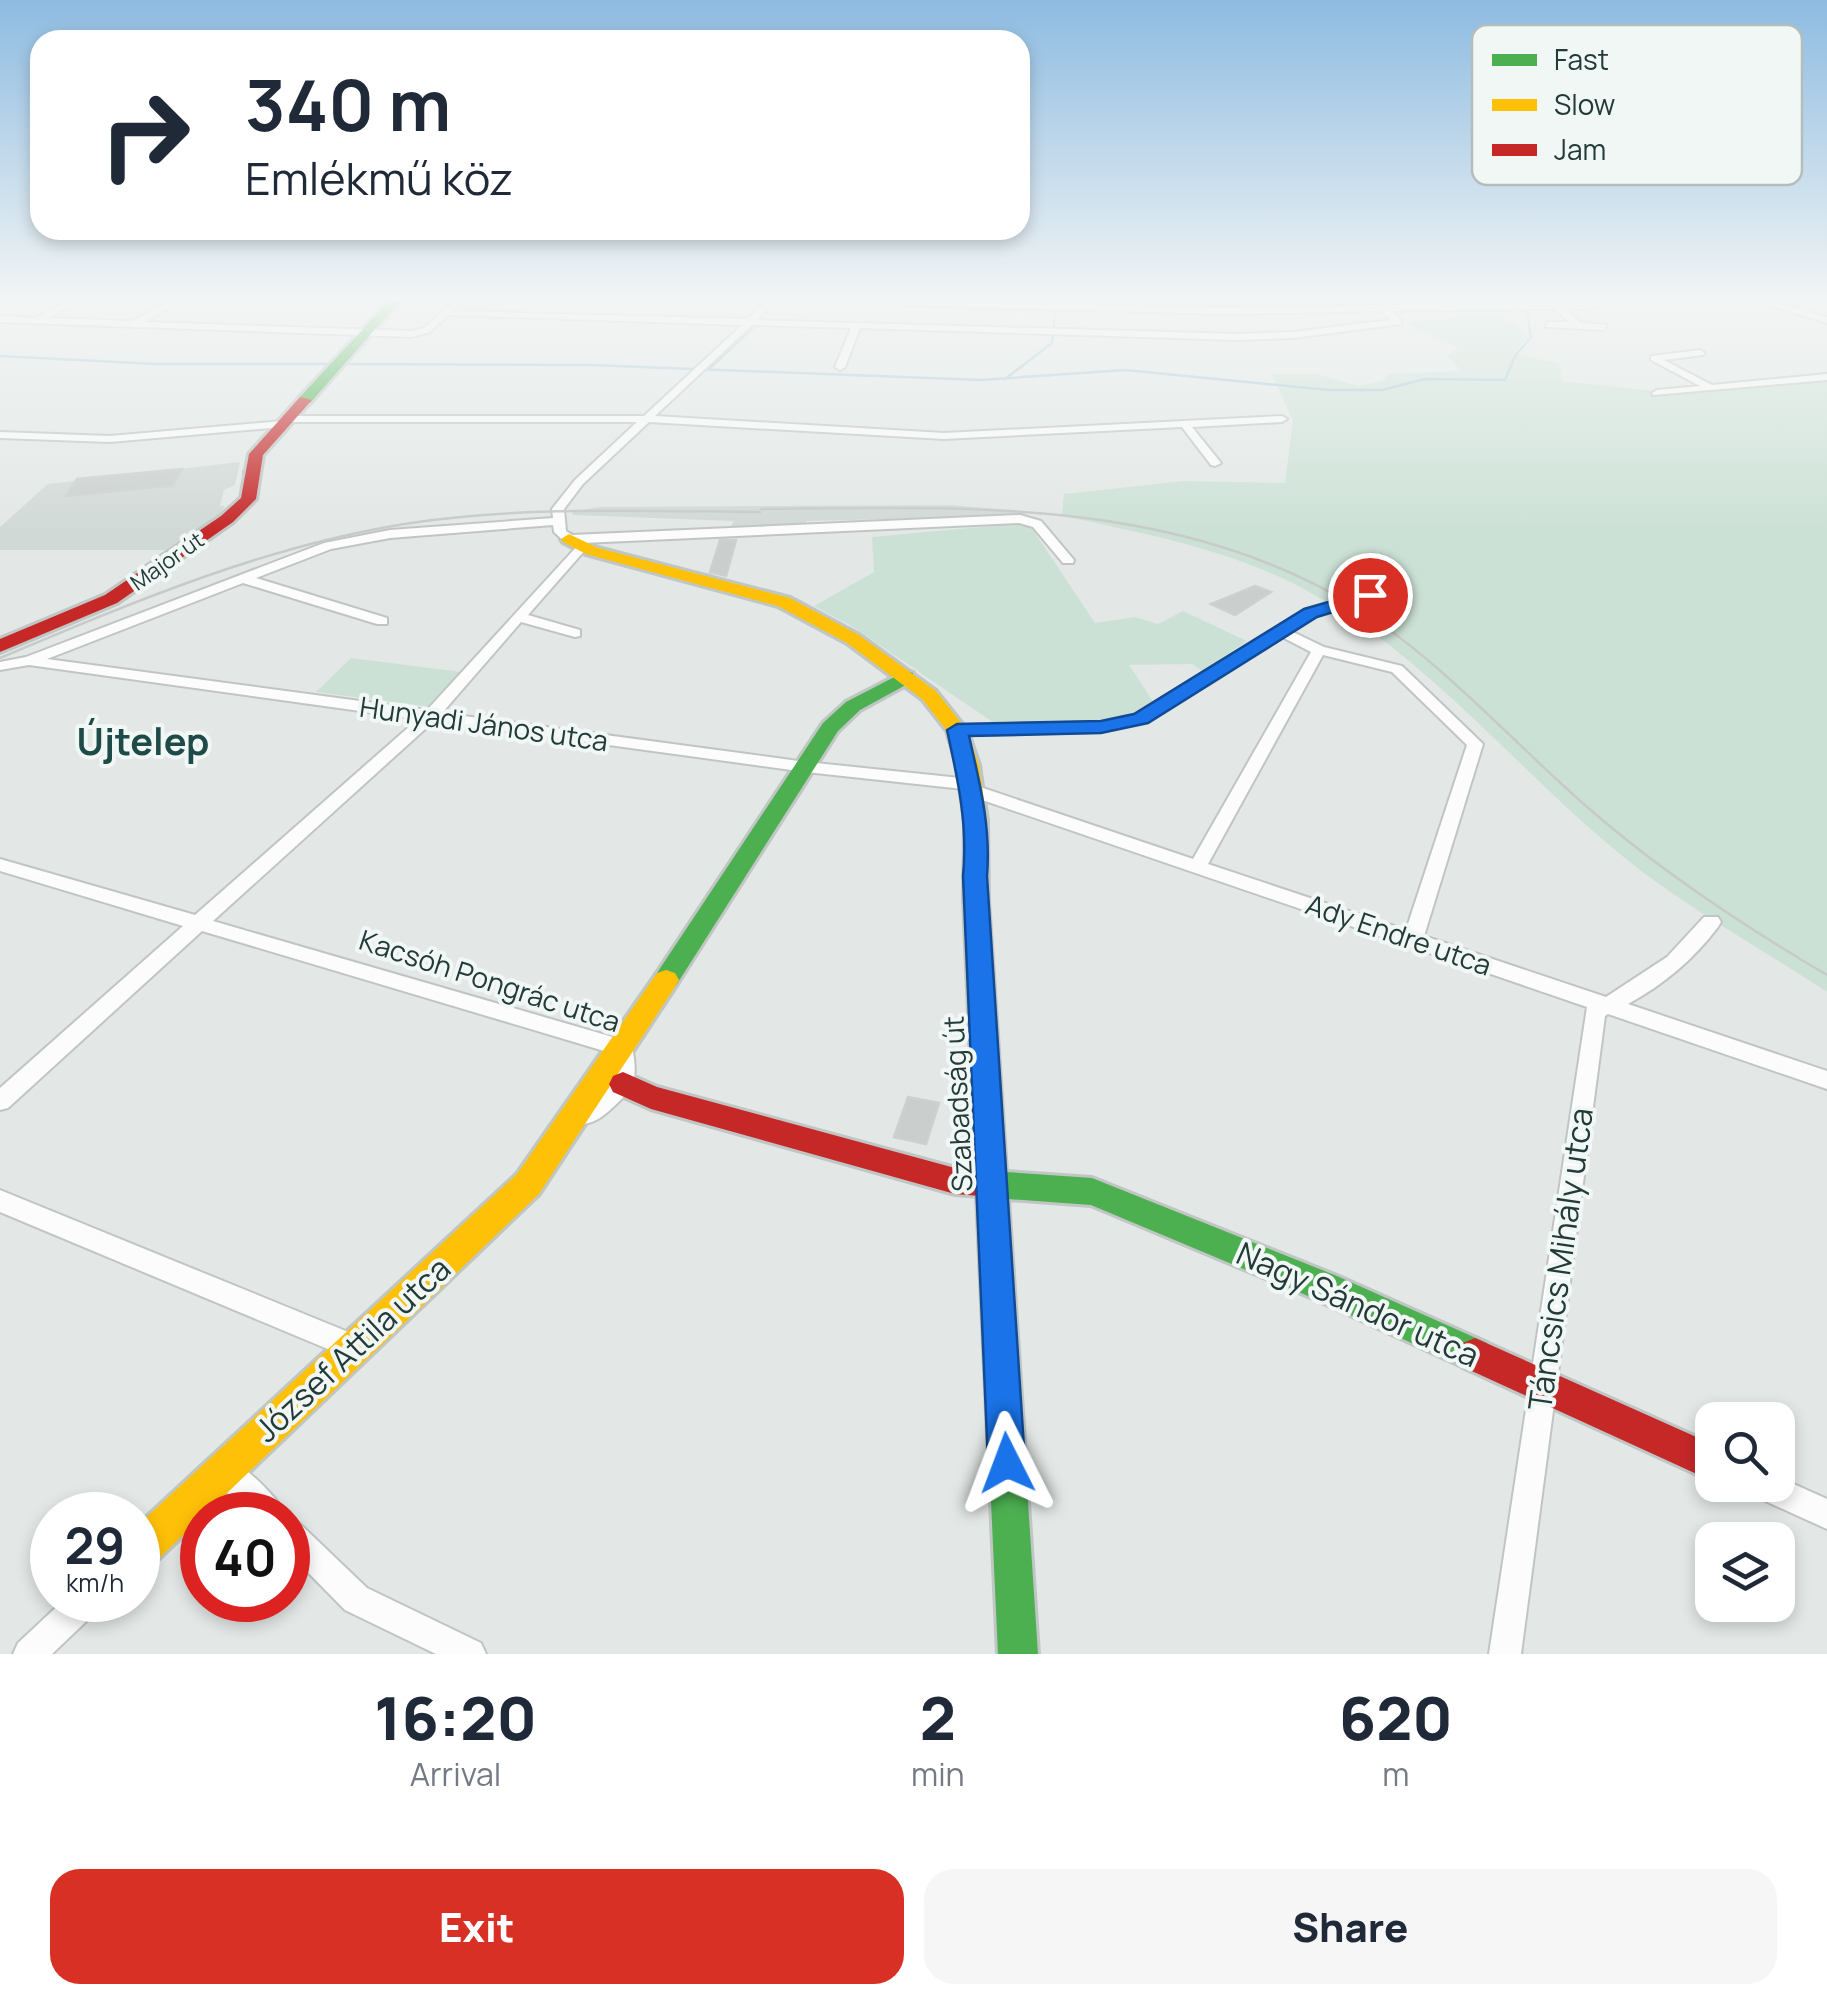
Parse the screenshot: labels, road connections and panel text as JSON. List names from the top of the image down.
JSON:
{
  "streets": {
    "street": [
      "Major út",
      "Hunyadi János utca",
      "Ady Endre utca",
      "Kacsóh Pongrác utca",
      "Szabadság út",
      "Táncsics Mihály utca",
      "Nagy Sándor utca",
      "József Attila utca"
    ]
  },
  "crossings": [
    ["Hunyadi János utca", "Ady Endre utca"],
    ["Hunyadi János utca", "Szabadság út"],
    ["Hunyadi János utca", "József Attila utca"],
    ["Ady Endre utca", "Szabadság út"],
    ["Ady Endre utca", "Táncsics Mihály utca"],
    ["Kacsóh Pongrác utca", "József Attila utca"],
    ["Szabadság út", "Nagy Sándor utca"],
    ["Szabadság út", "József Attila utca"],
    ["Táncsics Mihály utca", "Nagy Sándor utca"]
  ],
  "districts": ["Újtelep"],
  "legend": ["Fast", "Slow", "Jam"],
  "page": {
    "turn": ["340 m", "Emlékmű köz"],
    "speed": "29 km/h",
    "limit": "40",
    "eta": [
      "16:20",
      "Arrival",
      "2",
      "min",
      "620",
      "m"
    ],
    "buttons": ["Exit", "Share"]
  }
}
